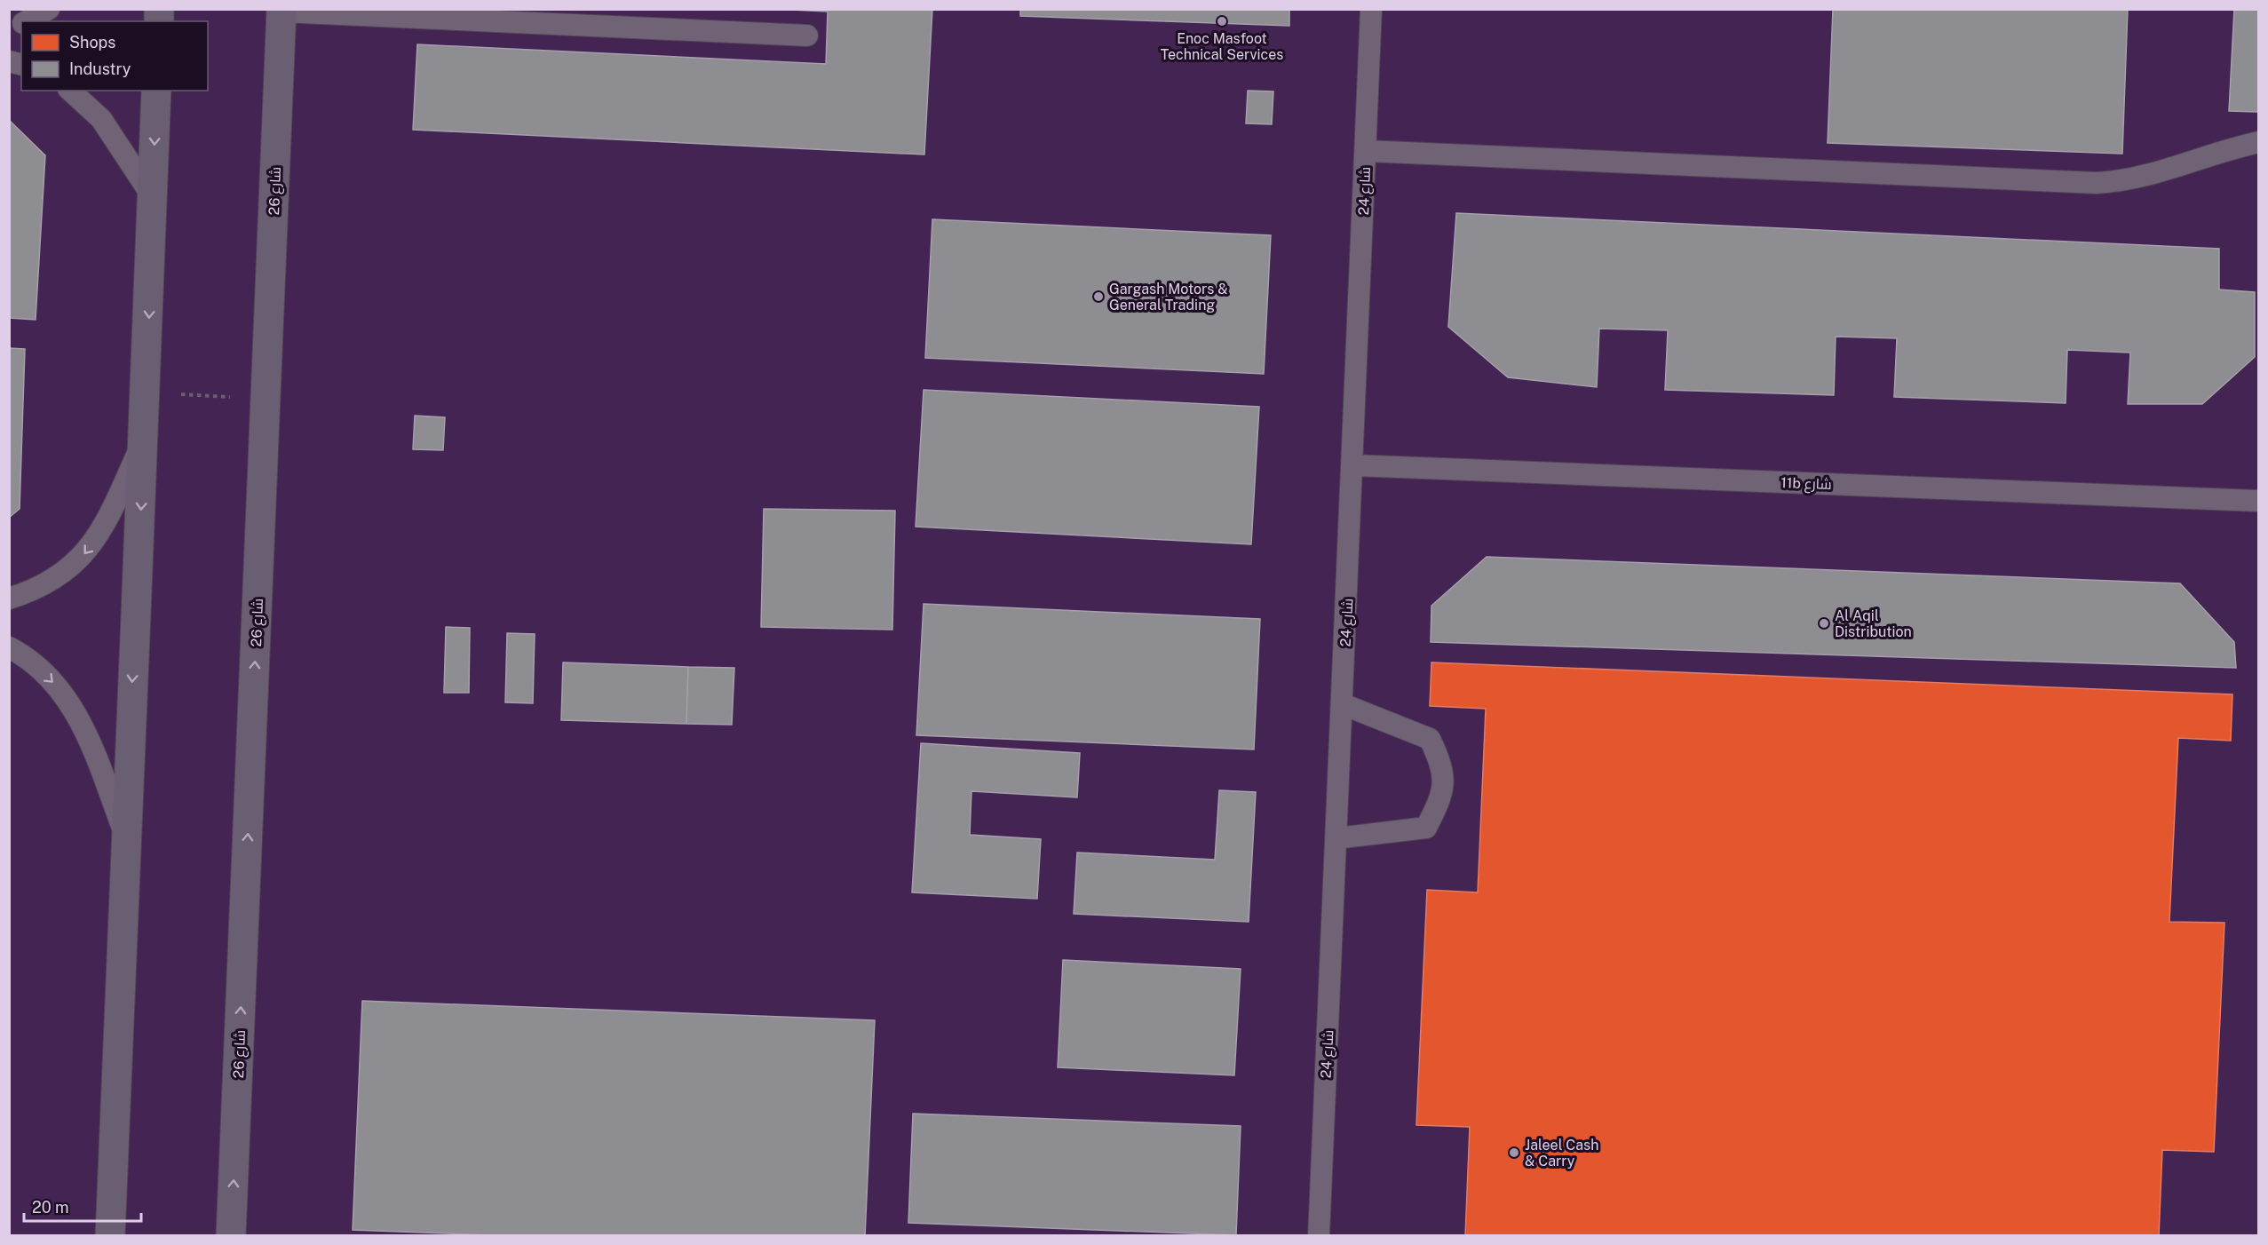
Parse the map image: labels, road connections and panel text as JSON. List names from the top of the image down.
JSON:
{
  "streets": {
    "main road": ["شارع 26"],
    "lane": ["شارع 24", "11b شارع"]
  },
  "crossings": [
    ["شارع 24", "11b شارع"]
  ],
  "places": [
    "Enoc Masfoot Technical Services",
    "Gargash Motors & General Trading",
    "Al Aqil Distribution",
    "Jaleel Cash & Carry"
  ],
  "legend": ["Shops", "Industry"],
  "scale_bar": "20 m"
}
